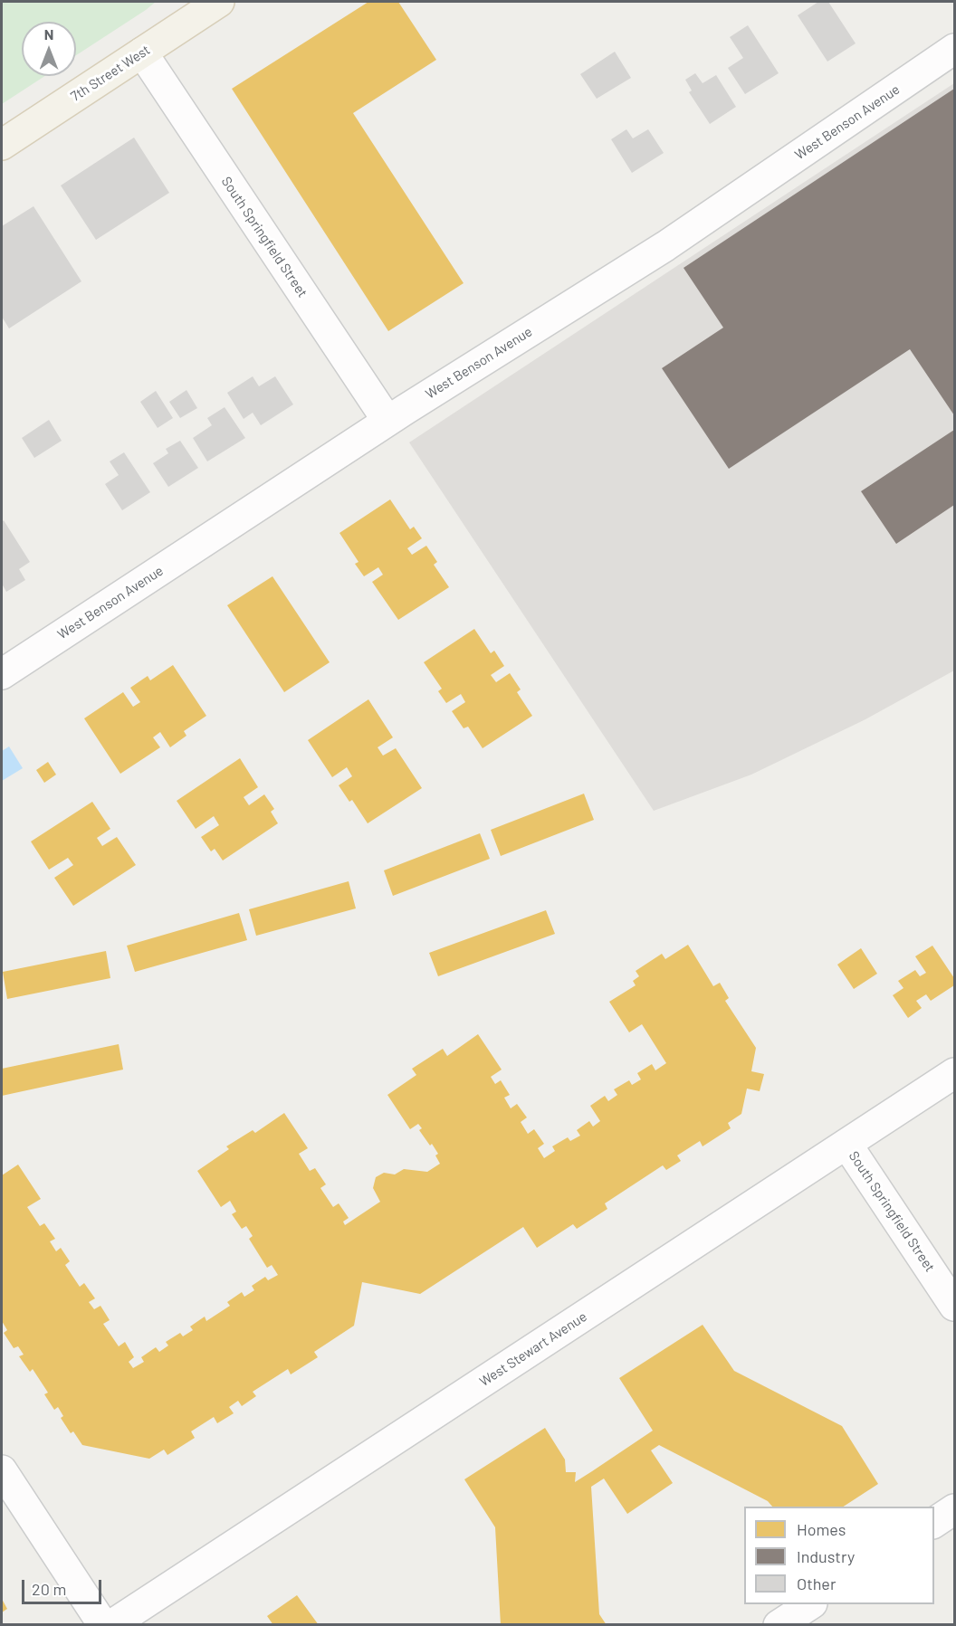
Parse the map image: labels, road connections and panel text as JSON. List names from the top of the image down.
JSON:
{
  "streets": {
    "main road": ["7th Street West"],
    "street": ["West Benson Avenue", "South Springfield Street", "West Stewart Avenue"]
  },
  "crossings": [
    ["7th Street West", "South Springfield Street"],
    ["West Benson Avenue", "South Springfield Street"],
    ["South Springfield Street", "West Stewart Avenue"]
  ],
  "legend": ["Homes", "Industry", "Other"],
  "scale_bar": "20 m",
  "north": "top"
}
